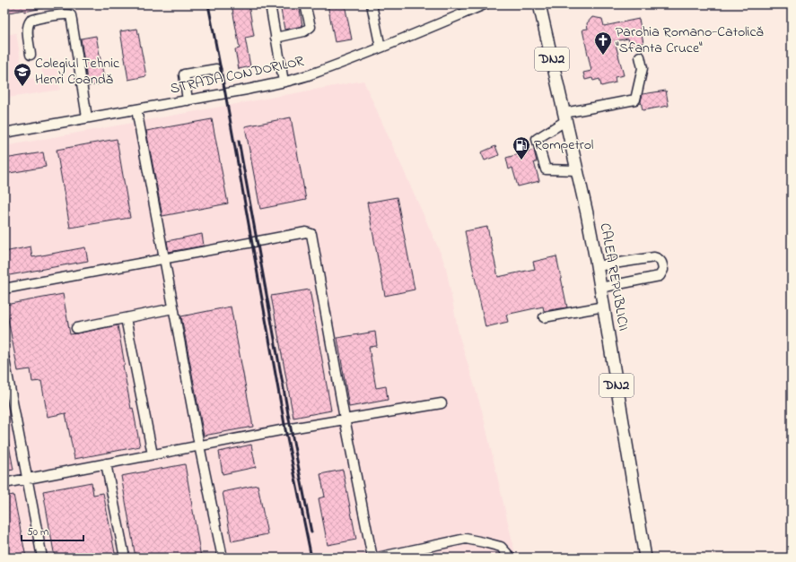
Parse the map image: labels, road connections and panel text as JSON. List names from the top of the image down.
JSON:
{
  "streets": {
    "main road": ["DN2", "CALEA REPUBLICII"],
    "street": ["STRADA CONDORILOR"]
  },
  "places": {
    "church": ["Parohia Romano-Catolică \"Sfanta Cruce\""],
    "school or university": ["Colegiul Tehnic Henri Coandă"],
    "fuel station": ["Rompetrol"]
  },
  "scale_bar": "50 m"
}
